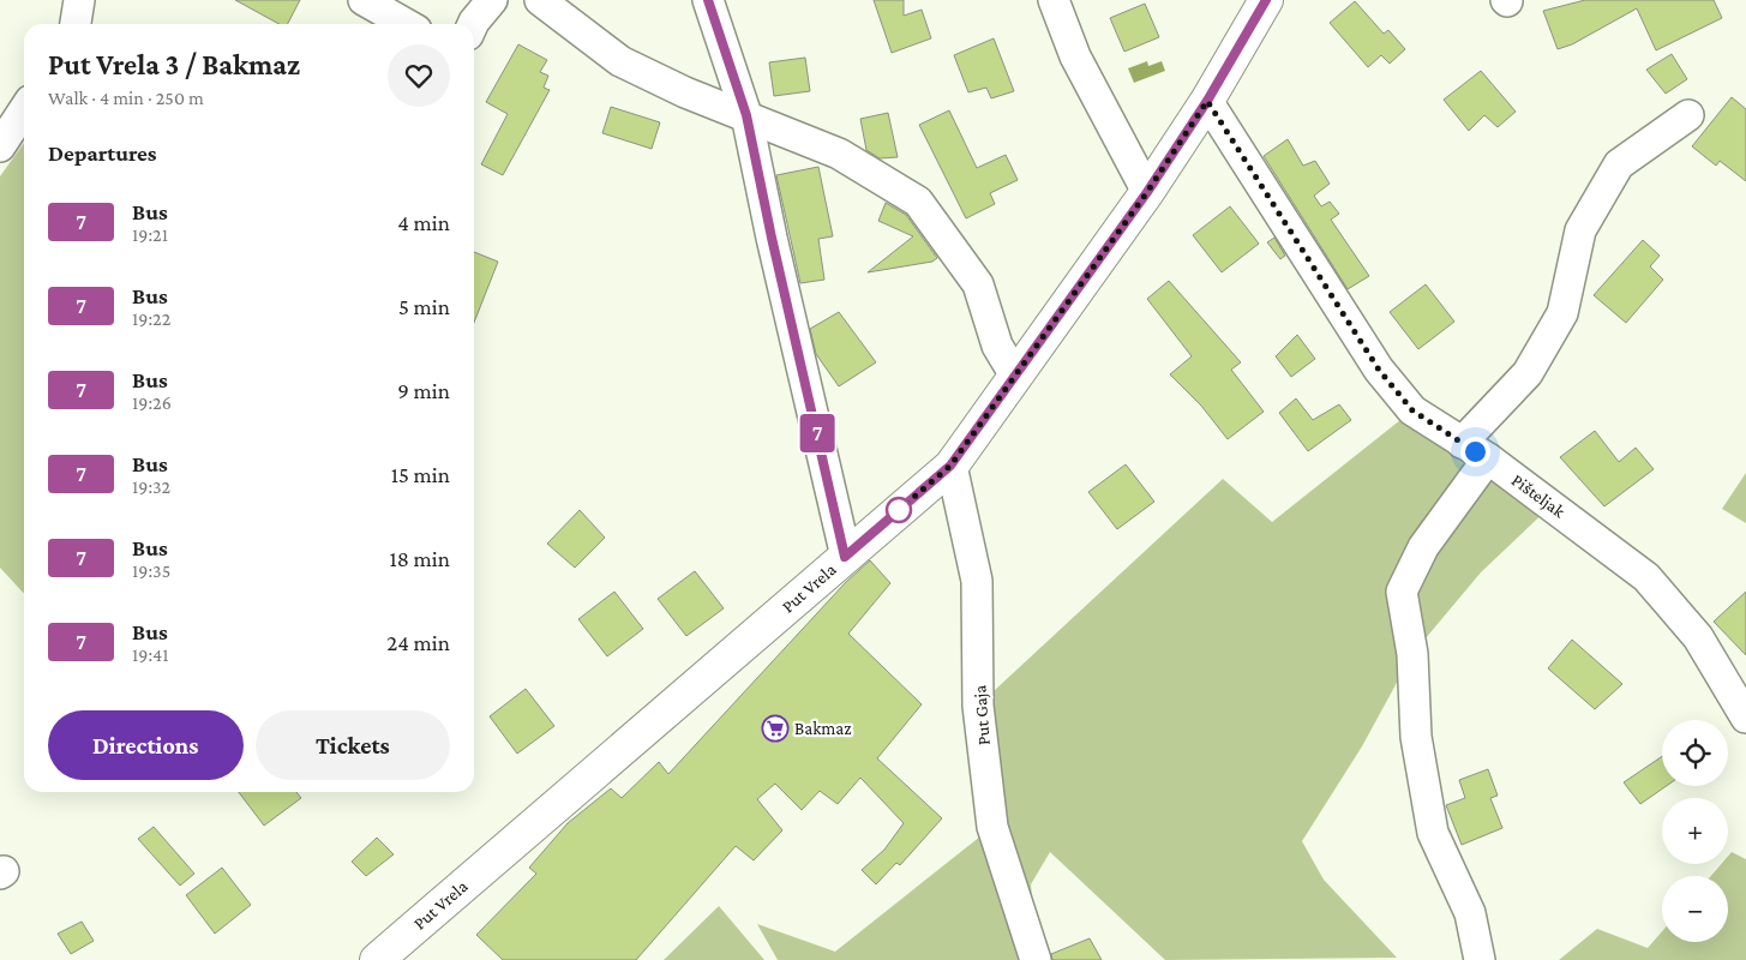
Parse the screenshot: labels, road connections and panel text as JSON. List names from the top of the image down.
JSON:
{
  "streets": {
    "main road": ["Put Vrela"],
    "street": ["Pišteljak", "Put Gaja"]
  },
  "crossings": [
    ["Pišteljak", "Put Vrela"],
    ["Put Vrela", "Put Gaja"]
  ],
  "places": {
    "supermarket": ["Bakmaz"]
  },
  "lines": ["bus line 7"],
  "page": {
    "on_map": "7",
    "heading": [
      ["Put Vrela 3 / Bakmaz", "Walk · 4 min · 250 m"],
      "Departures"
    ],
    "list": [
      {
        "mark": "7",
        "name": "Bus",
        "note": "19:21",
        "value": "4 min"
      },
      {
        "mark": "7",
        "name": "Bus",
        "note": "19:22",
        "value": "5 min"
      },
      {
        "mark": "7",
        "name": "Bus",
        "note": "19:26",
        "value": "9 min"
      },
      {
        "mark": "7",
        "name": "Bus",
        "note": "19:32",
        "value": "15 min"
      },
      {
        "mark": "7",
        "name": "Bus",
        "note": "19:35",
        "value": "18 min"
      },
      {
        "mark": "7",
        "name": "Bus",
        "note": "19:41",
        "value": "24 min"
      }
    ],
    "buttons": ["Directions", "Tickets"],
    "map_buttons": ["+", "−"]
  }
}
